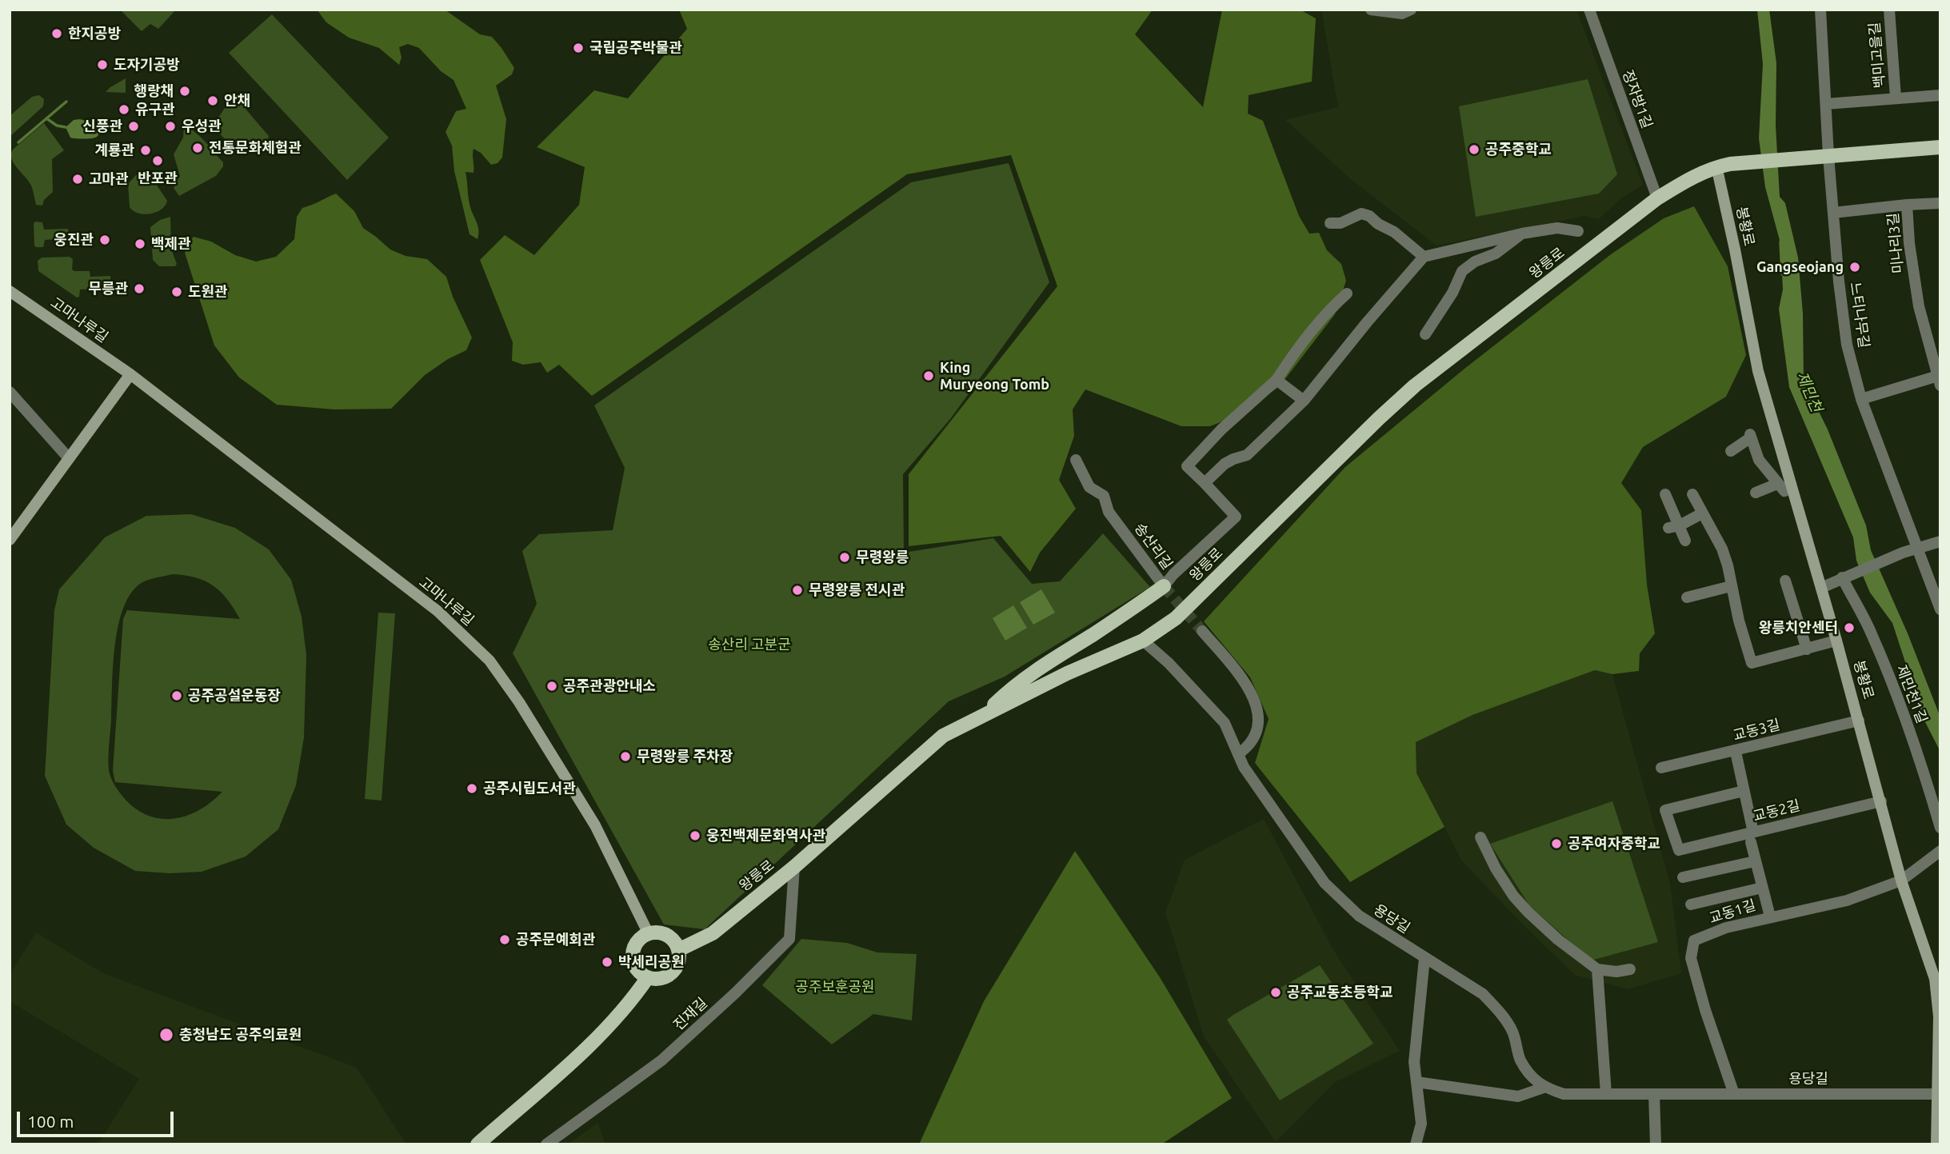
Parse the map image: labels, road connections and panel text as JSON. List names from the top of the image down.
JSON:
{
  "streets": {
    "main road": ["봉황로", "왕릉로", "고마나루길"],
    "street": [
      "백미고을길",
      "정자방1길",
      "미나리3길",
      "느티나무길",
      "송산리길",
      "제민천1길",
      "교동3길",
      "교동2길",
      "교동1길",
      "용당길",
      "진재길"
    ]
  },
  "crossings": [
    ["정자방1길", "왕릉로"],
    ["봉황로", "왕릉로"],
    ["봉황로", "교동3길"],
    ["봉황로", "교동2길"],
    ["봉황로", "교동1길"],
    ["봉황로", "용당길"],
    ["미나리3길", "느티나무길"],
    ["왕릉로", "느티나무길"],
    ["왕릉로", "고마나루길"],
    ["왕릉로", "용당길"],
    ["왕릉로", "진재길"],
    ["교동1길", "용당길"]
  ],
  "water": ["제민천"],
  "parks": ["송산리 고분군", "공주보훈공원"],
  "places": [
    "한지공방",
    "국립공주박물관",
    "도자기공방",
    "행랑채",
    "안채",
    "유구관",
    "신풍관",
    "우성관",
    "전통문화체험관",
    "공주중학교",
    "계룡관",
    "반포관",
    "고마관",
    "웅진관",
    "백제관",
    "Gangseojang",
    "무릉관",
    "도원관",
    "King Muryeong Tomb",
    "무령왕릉",
    "무령왕릉 전시관",
    "왕릉치안센터",
    "공주관광안내소",
    "공주공설운동장",
    "무령왕릉 주차장",
    "공주시립도서관",
    "웅진백제문화역사관",
    "공주여자중학교",
    "공주문예회관",
    "박세리공원",
    "공주교동초등학교",
    "충청남도 공주의료원"
  ],
  "scale_bar": "100 m"
}
